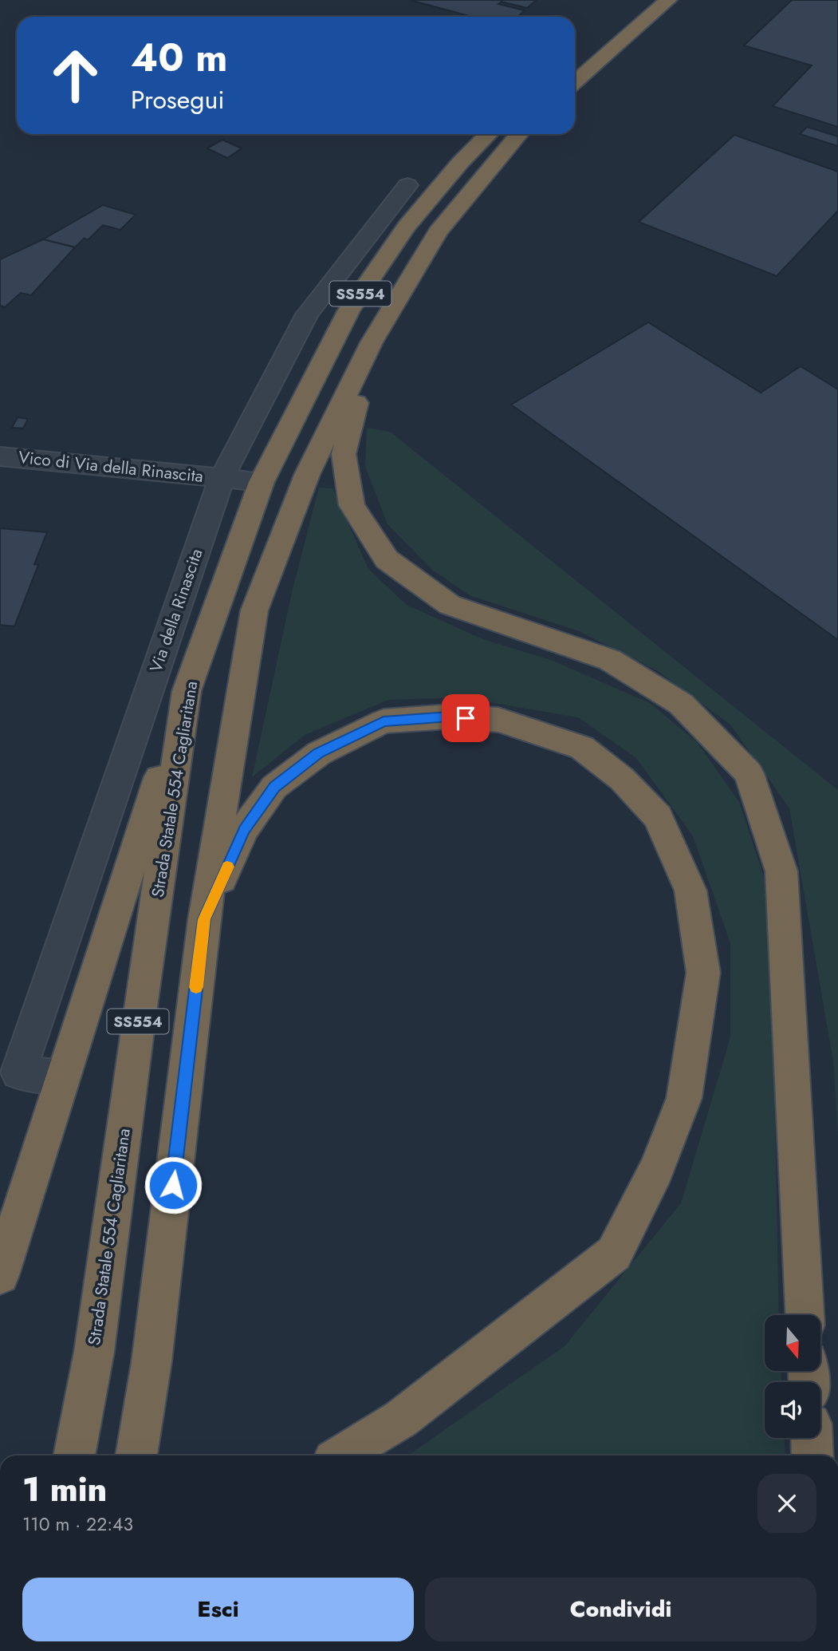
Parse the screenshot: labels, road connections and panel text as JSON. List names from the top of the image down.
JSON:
{
  "streets": {
    "highway": ["SS554", "Strada Statale 554 Cagliaritana"],
    "lane": ["Vico di Via della Rinascita", "Via della Rinascita"]
  },
  "crossings": [
    ["Vico di Via della Rinascita", "Via della Rinascita"],
    ["Vico di Via della Rinascita", "Strada Statale 554 Cagliaritana"]
  ],
  "north": "bottom",
  "page": {
    "turn": ["40 m", "Prosegui"],
    "heading": ["1 min", "110 m · 22:43"],
    "buttons": ["Esci", "Condividi"]
  }
}
